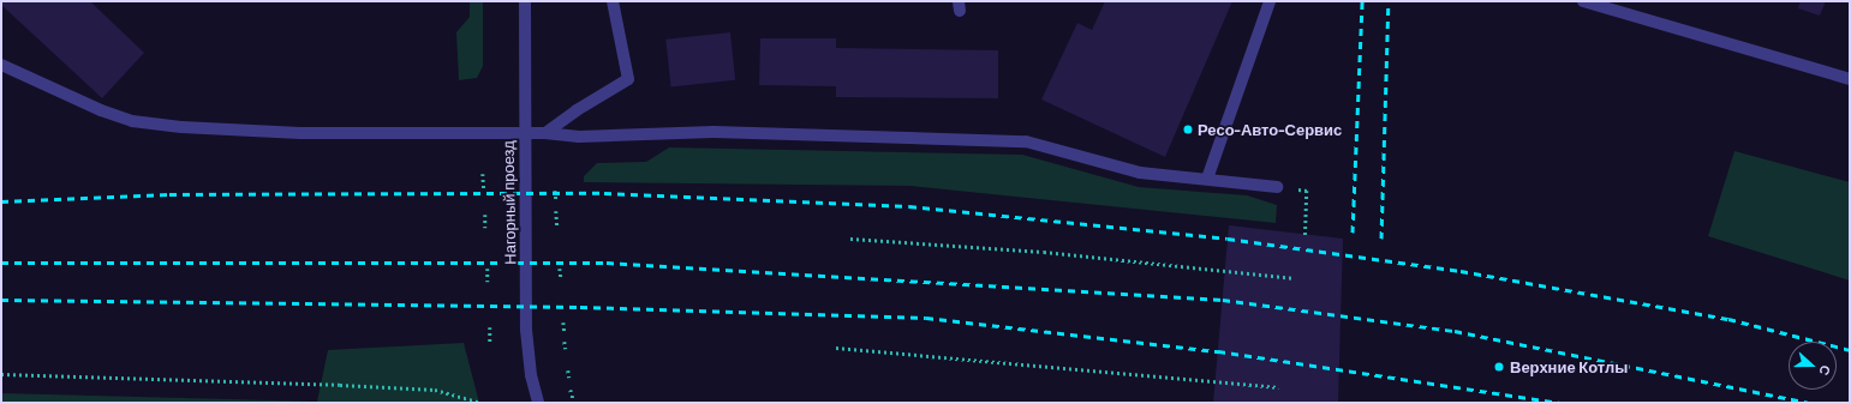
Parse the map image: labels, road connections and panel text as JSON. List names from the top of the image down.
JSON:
{
  "streets": {
    "street": ["Нагорный проезд"]
  },
  "places": ["Ресо-Авто-Сервис", "Верхние Котлы"],
  "north": "right"
}
